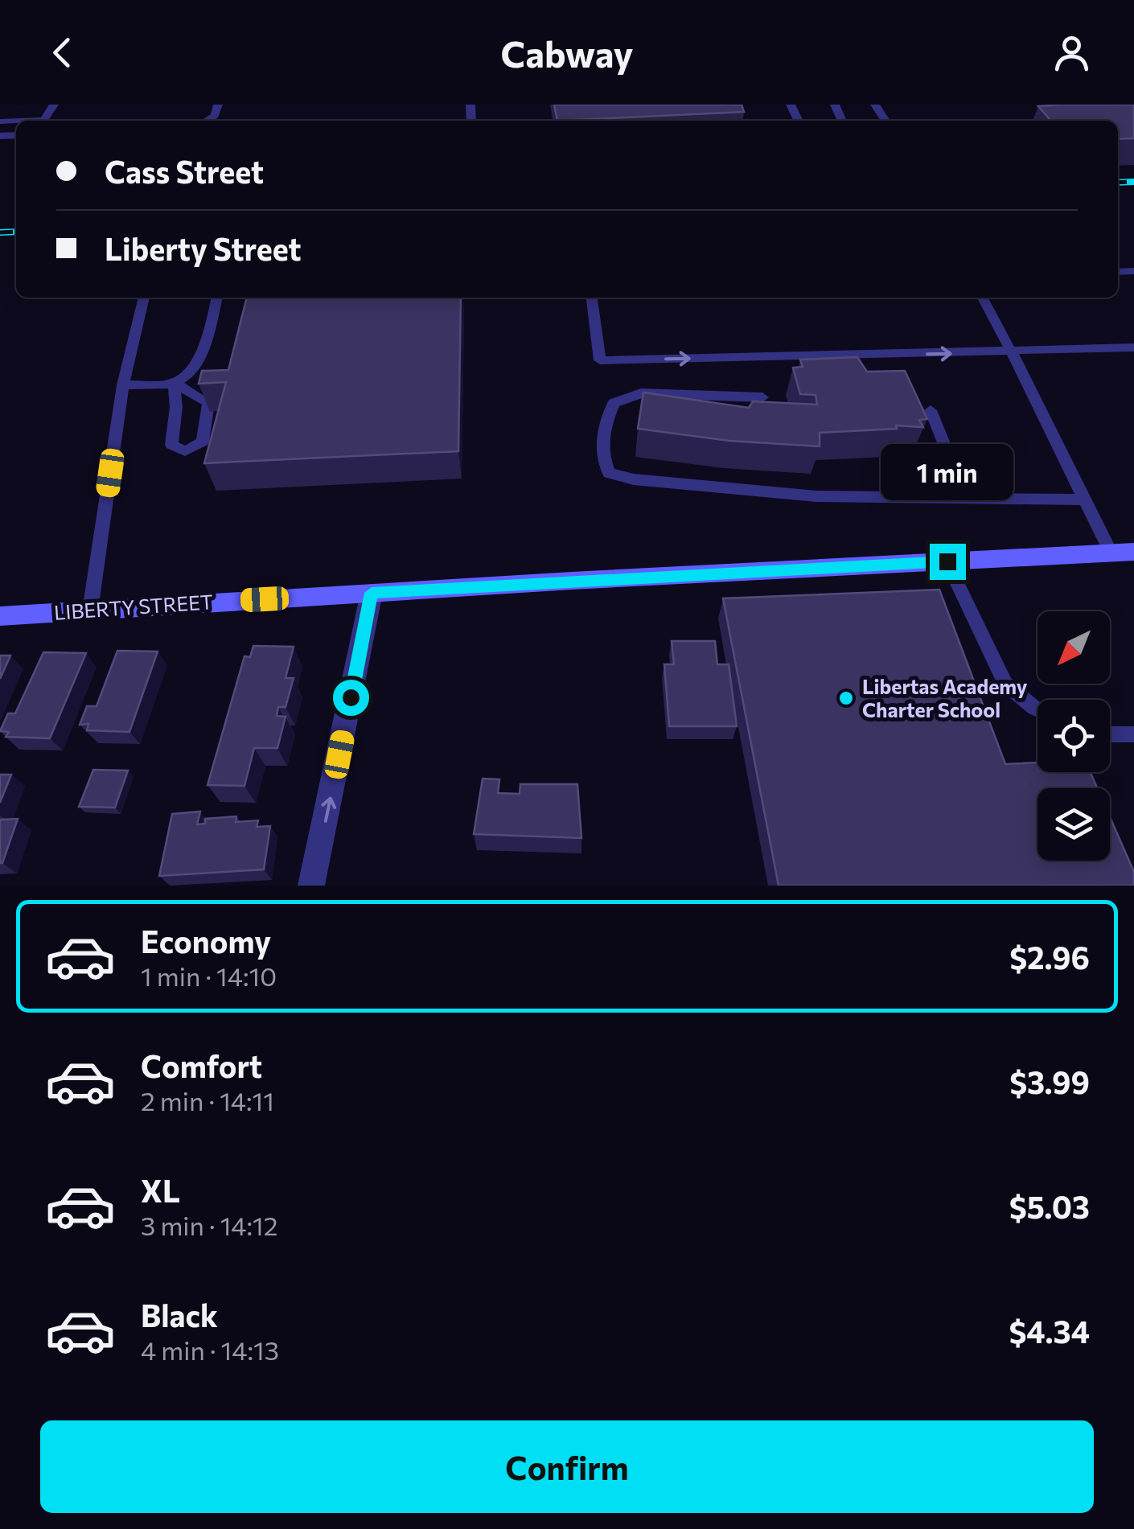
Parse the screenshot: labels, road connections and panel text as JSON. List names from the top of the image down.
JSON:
{
  "streets": {
    "main road": ["LIBERTY STREET"]
  },
  "places": ["Libertas Academy Charter School"],
  "north": "bottom left",
  "page": {
    "header": "Cabway",
    "banner": ["Cass Street", "Liberty Street"],
    "bubble": "1 min",
    "list": [
      {
        "name": "Economy",
        "note": "1 min · 14:10",
        "value": "$2.96"
      },
      {
        "name": "Comfort",
        "note": "2 min · 14:11",
        "value": "$3.99"
      },
      {
        "name": "XL",
        "note": "3 min · 14:12",
        "value": "$5.03"
      },
      {
        "name": "Black",
        "note": "4 min · 14:13",
        "value": "$4.34"
      }
    ],
    "buttons": "Confirm"
  }
}
